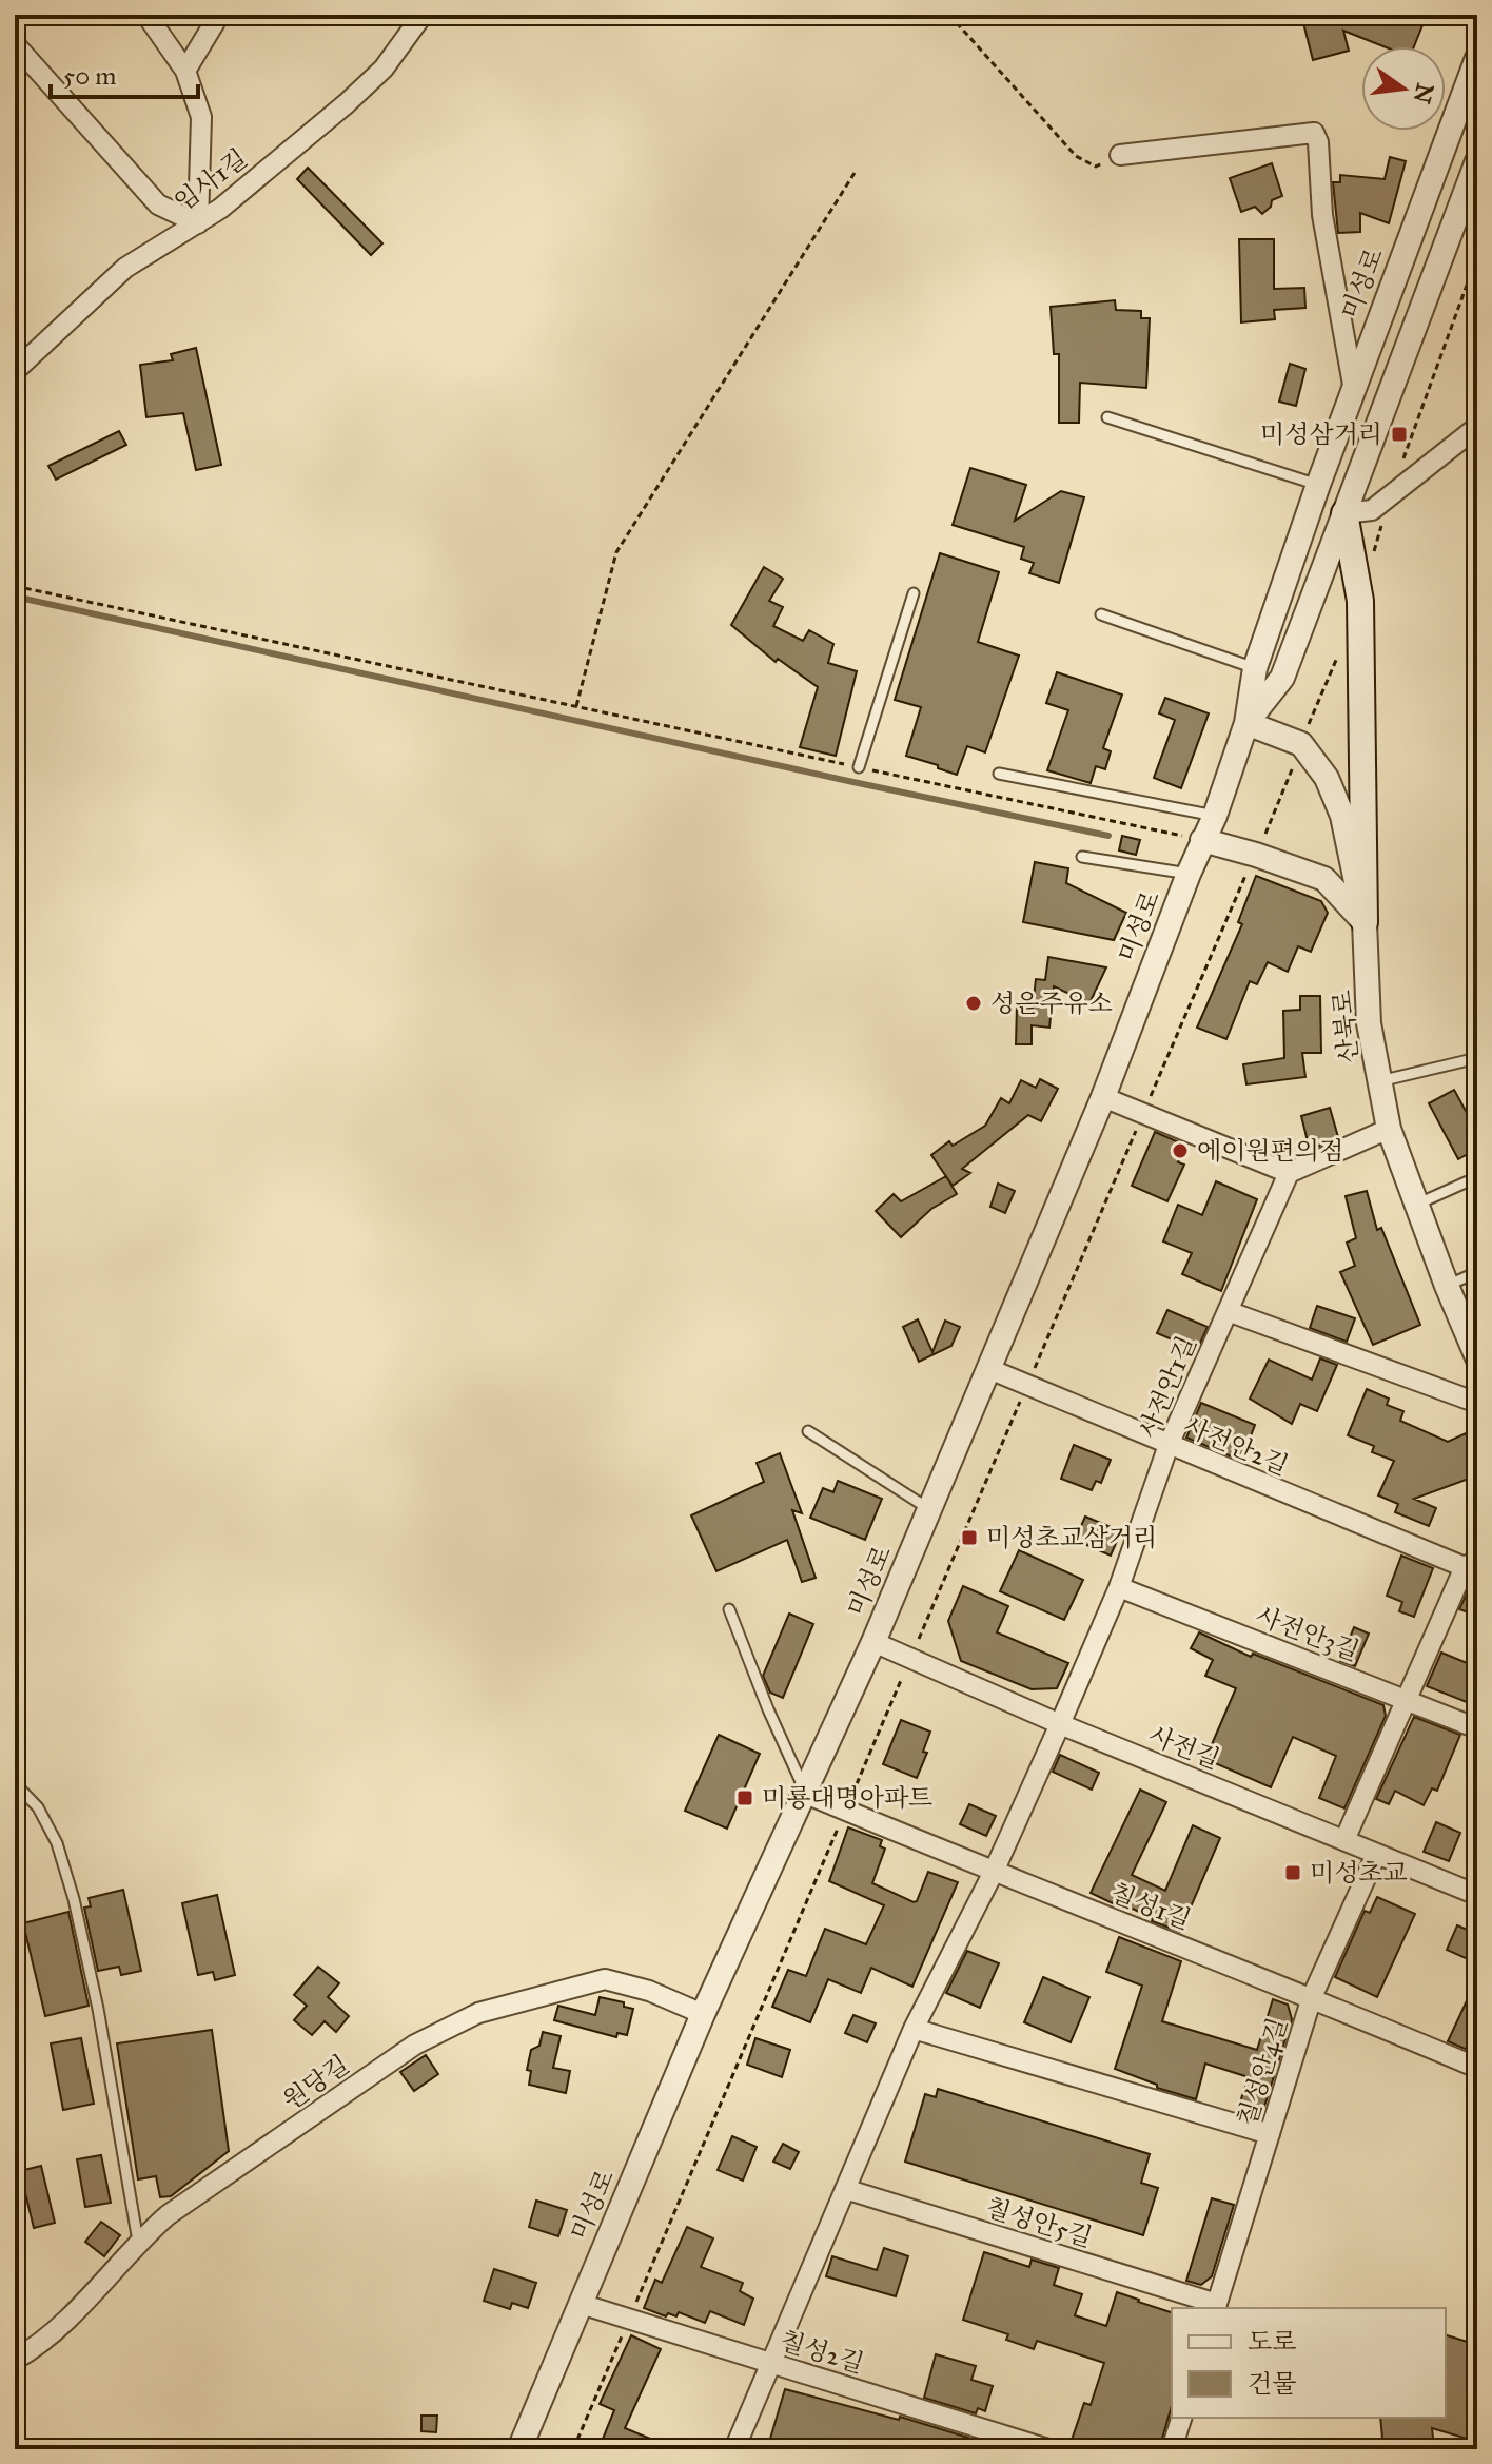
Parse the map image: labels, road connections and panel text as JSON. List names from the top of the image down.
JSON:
{
  "streets": {
    "street": [
      "임사1길",
      "미성로",
      "산북로",
      "사전안1길",
      "사전안2길",
      "사전안3길",
      "사전길",
      "칠성1길",
      "칠성안4길",
      "원당길",
      "칠성안5길",
      "칠성2길"
    ]
  },
  "crossings": [
    ["미성로", "사전안2길"],
    ["미성로", "사전길"],
    ["미성로", "칠성1길"],
    ["미성로", "원당길"],
    ["미성로", "칠성2길"],
    ["사전안1길", "사전안2길"],
    ["사전안1길", "사전안3길"],
    ["사전안1길", "사전길"],
    ["사전안1길", "칠성1길"],
    ["사전길", "칠성안4길"],
    ["칠성1길", "칠성안4길"],
    ["칠성안4길", "칠성안5길"]
  ],
  "places": {
    "transit": [
      "미성삼거리",
      "미성초교삼거리",
      "미룡대명아파트",
      "미성초교"
    ],
    "other": ["성은주유소", "에이원편의점"]
  },
  "legend": ["도로", "건물"],
  "scale_bar": "50 m",
  "north": "right"
}
